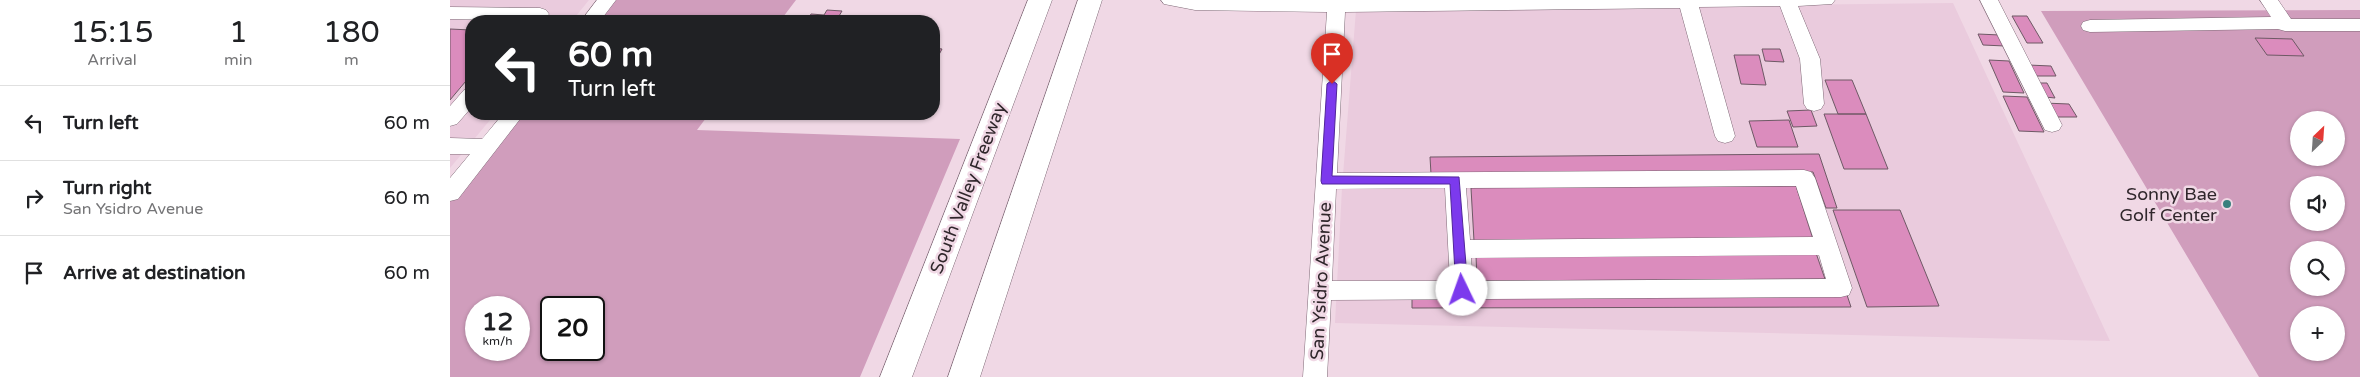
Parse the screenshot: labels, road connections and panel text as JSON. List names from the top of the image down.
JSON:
{
  "streets": {
    "highway": ["South Valley Freeway"],
    "street": ["San Ysidro Avenue"]
  },
  "places": ["Sonny Bae Golf Center"],
  "north": "top right",
  "page": {
    "eta": [
      "15:15",
      "Arrival",
      "1",
      "min",
      "180",
      "m"
    ],
    "turn": ["60 m", "Turn left"],
    "list": [
      {
        "name": "Turn left",
        "value": "60 m"
      },
      {
        "name": "Turn right",
        "note": "San Ysidro Avenue",
        "value": "60 m"
      },
      {
        "name": "Arrive at destination",
        "value": "60 m"
      }
    ],
    "map_buttons": "+",
    "speed": "12 km/h",
    "limit": "20"
  }
}
